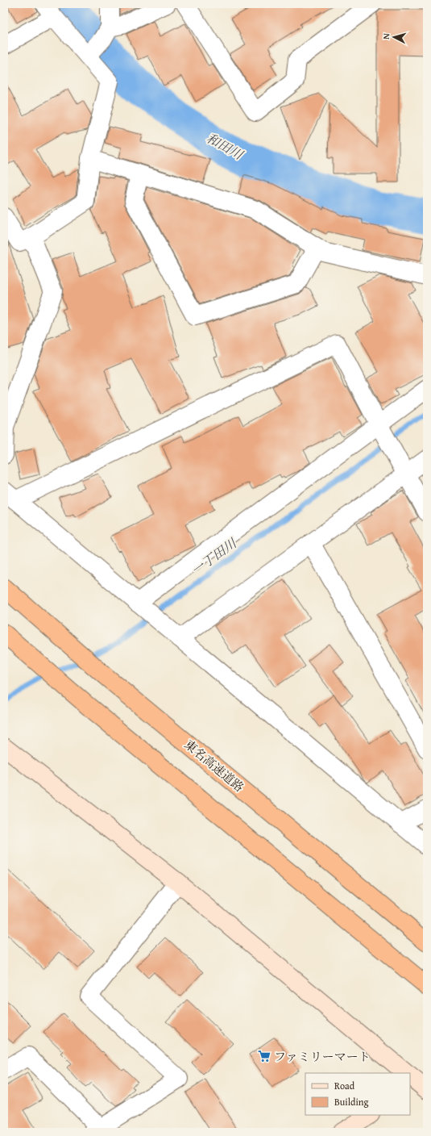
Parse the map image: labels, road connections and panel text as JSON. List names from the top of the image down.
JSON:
{
  "streets": {
    "highway": ["東名高速道路"]
  },
  "water": ["和田川", "一丁田川"],
  "places": {
    "supermarket": ["ファミリーマート"]
  },
  "legend": ["Road", "Building"],
  "north": "left"
}
